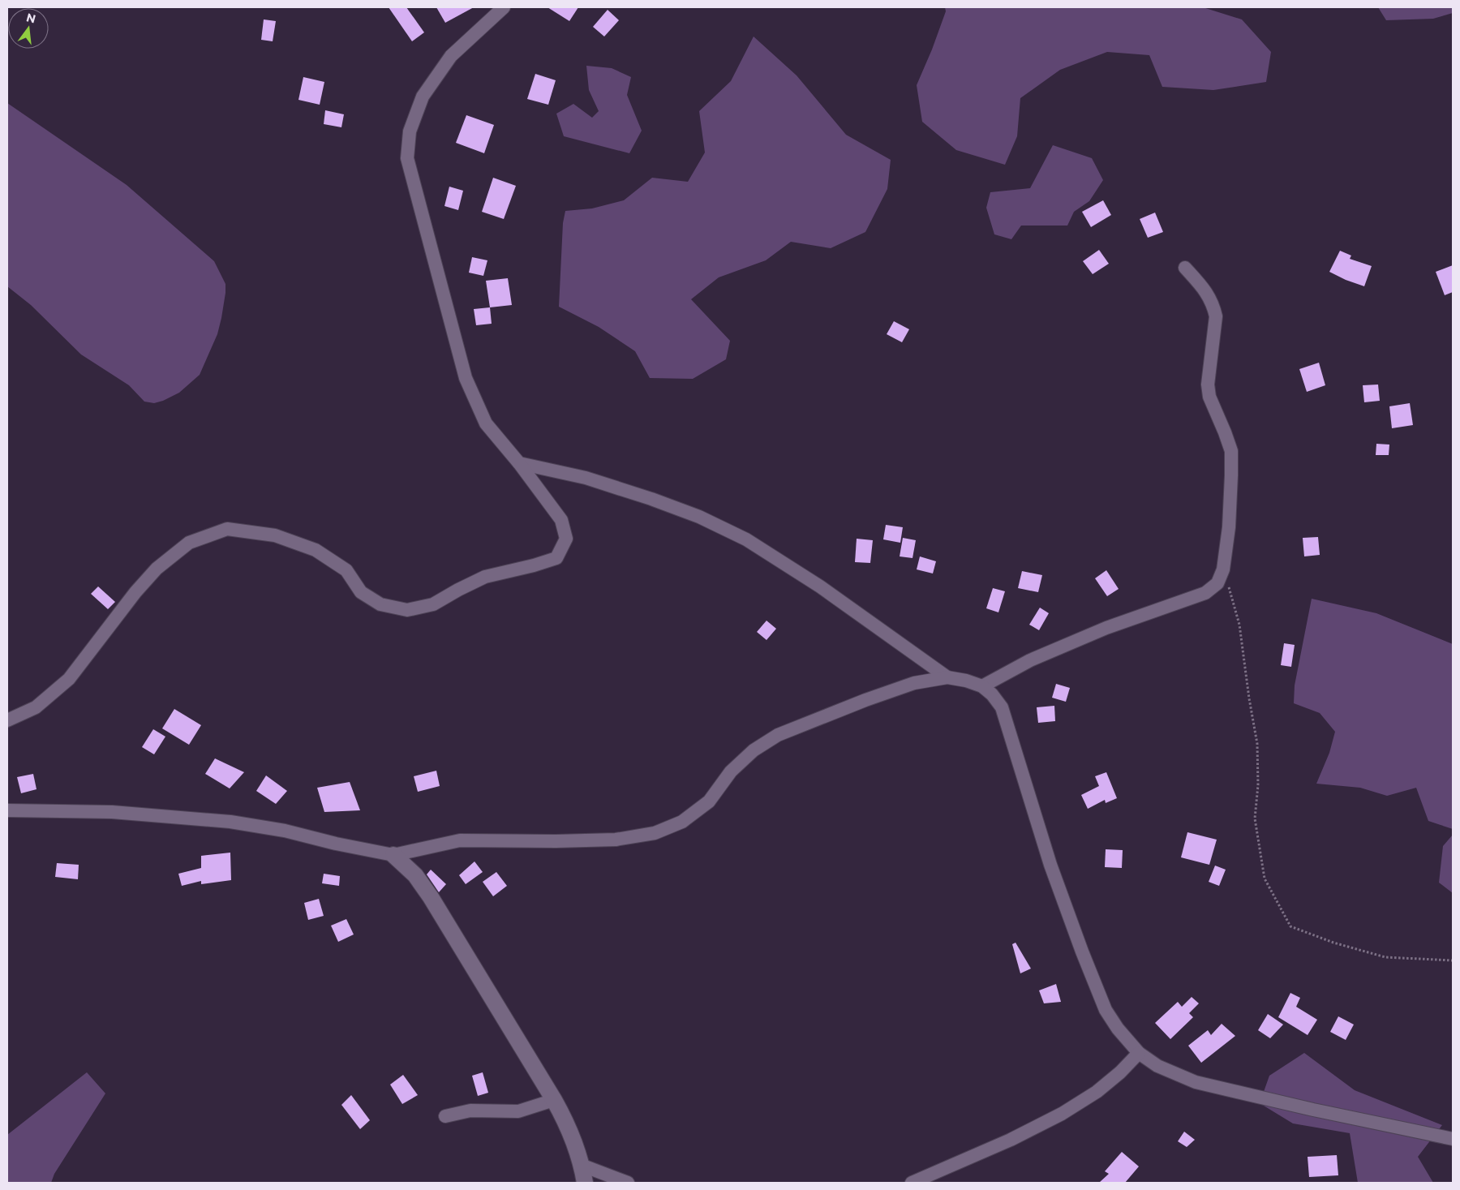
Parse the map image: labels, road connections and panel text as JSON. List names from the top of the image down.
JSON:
{
  "north": "top"
}
